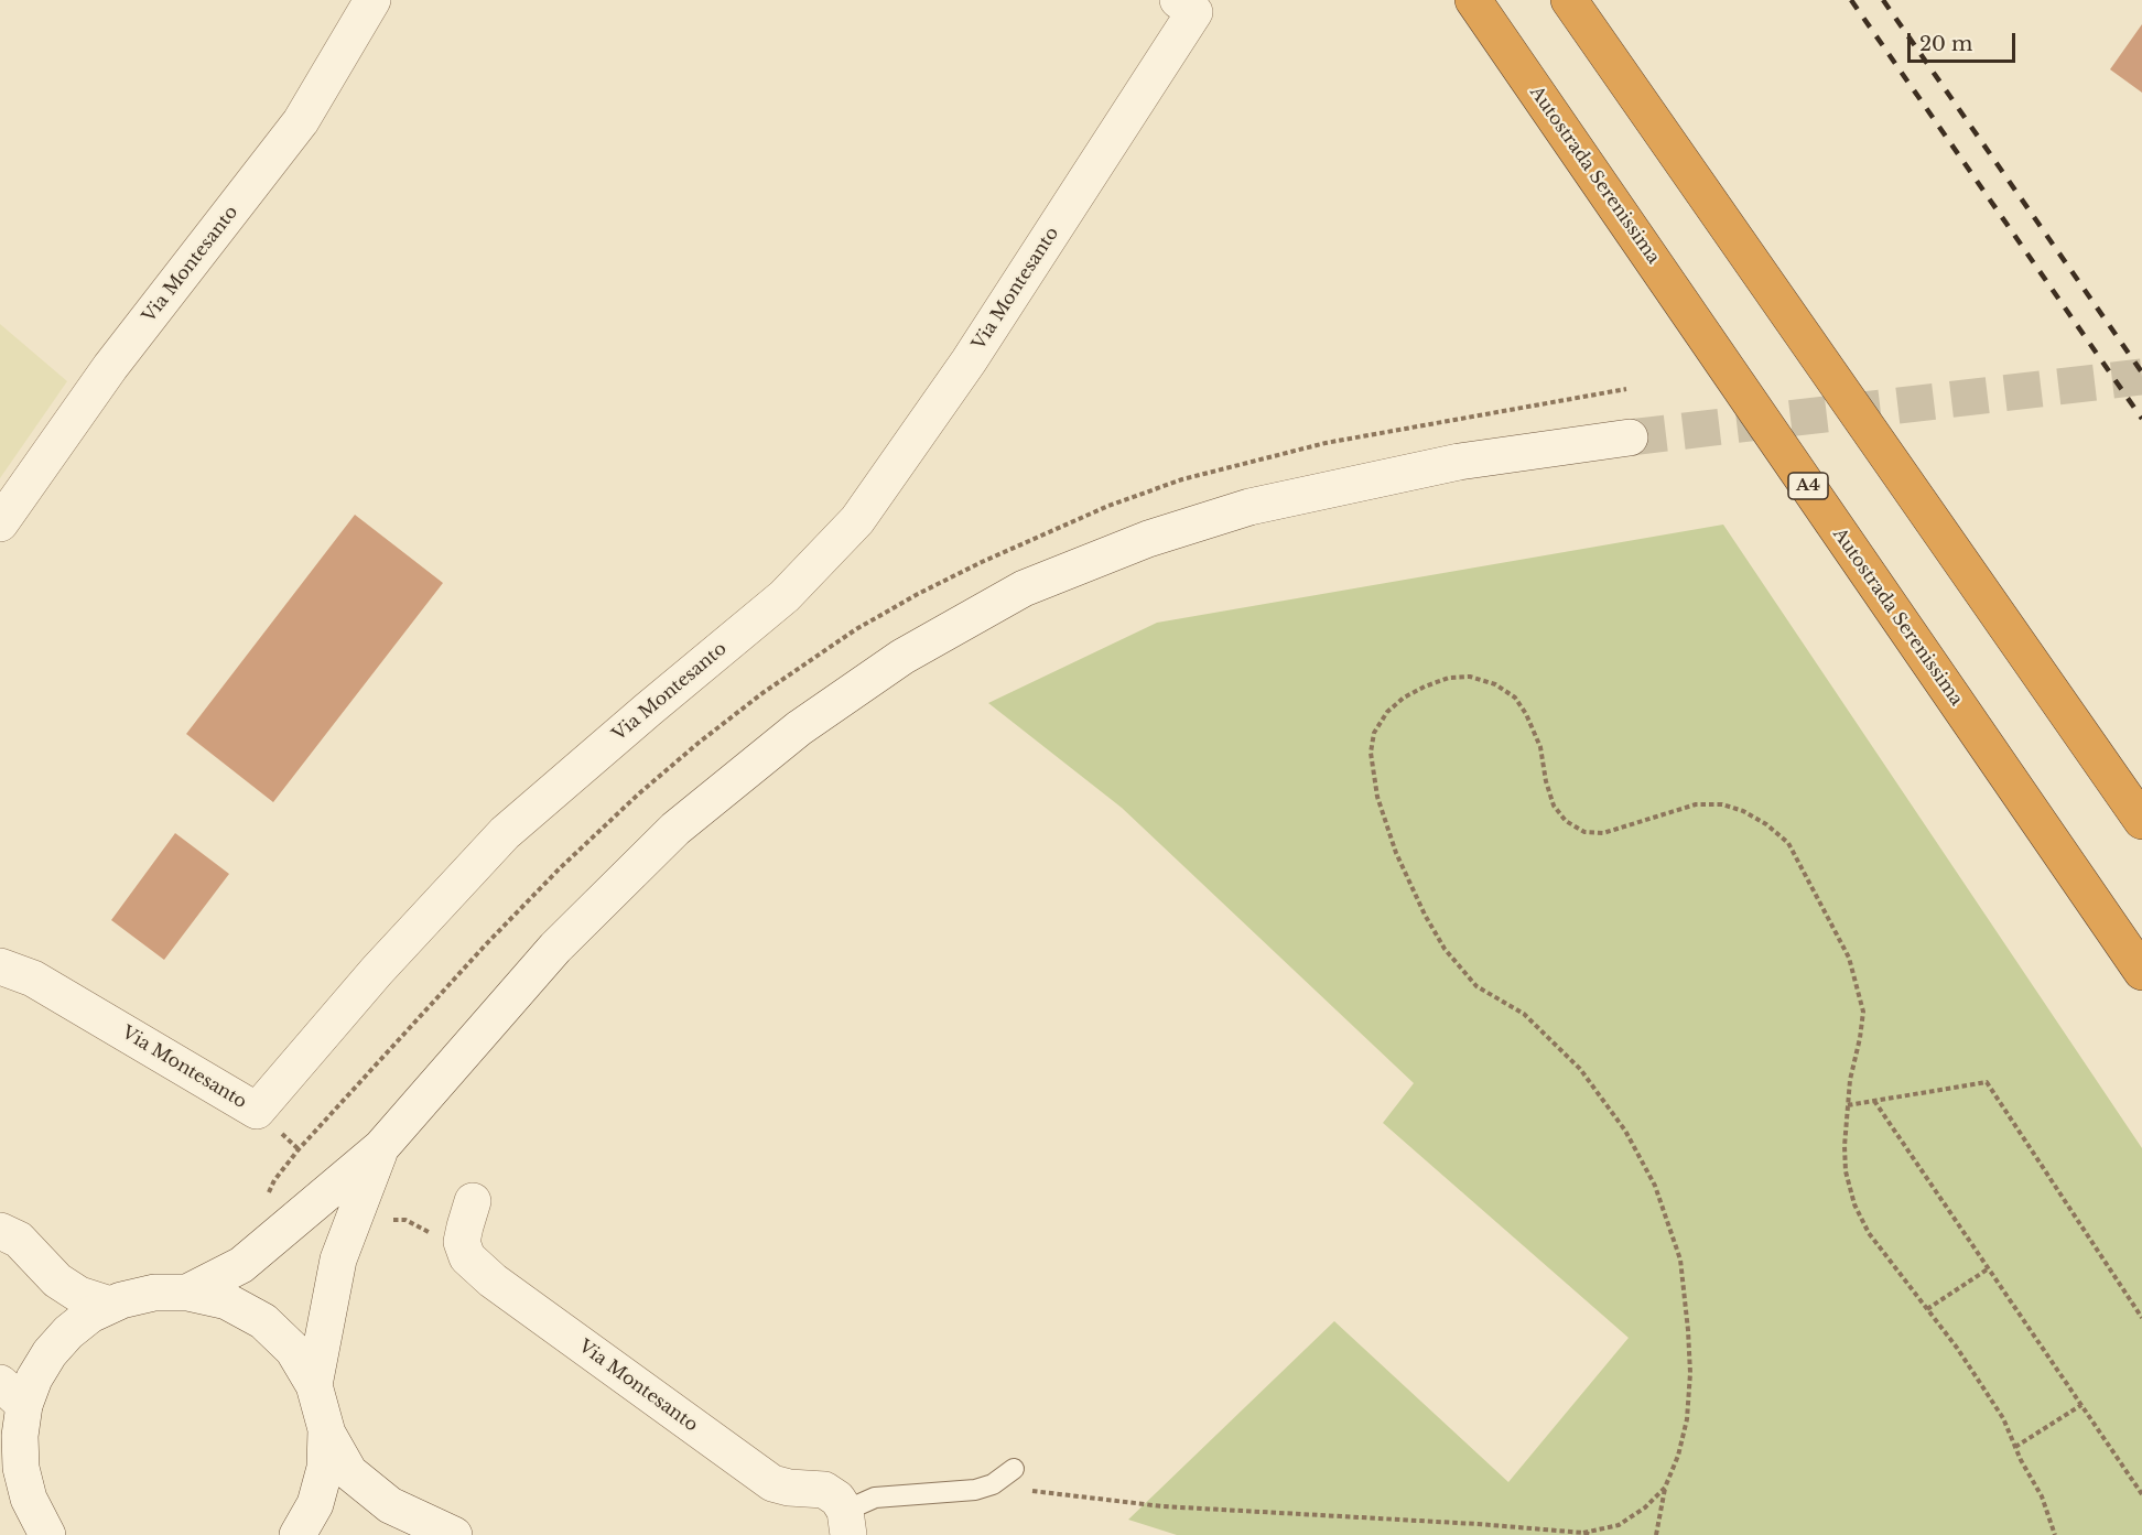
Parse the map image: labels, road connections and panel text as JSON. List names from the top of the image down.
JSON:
{
  "streets": {
    "highway": ["Autostrada Serenissima", "A4"],
    "street": ["Via Montesanto"]
  },
  "scale_bar": "20 m"
}
